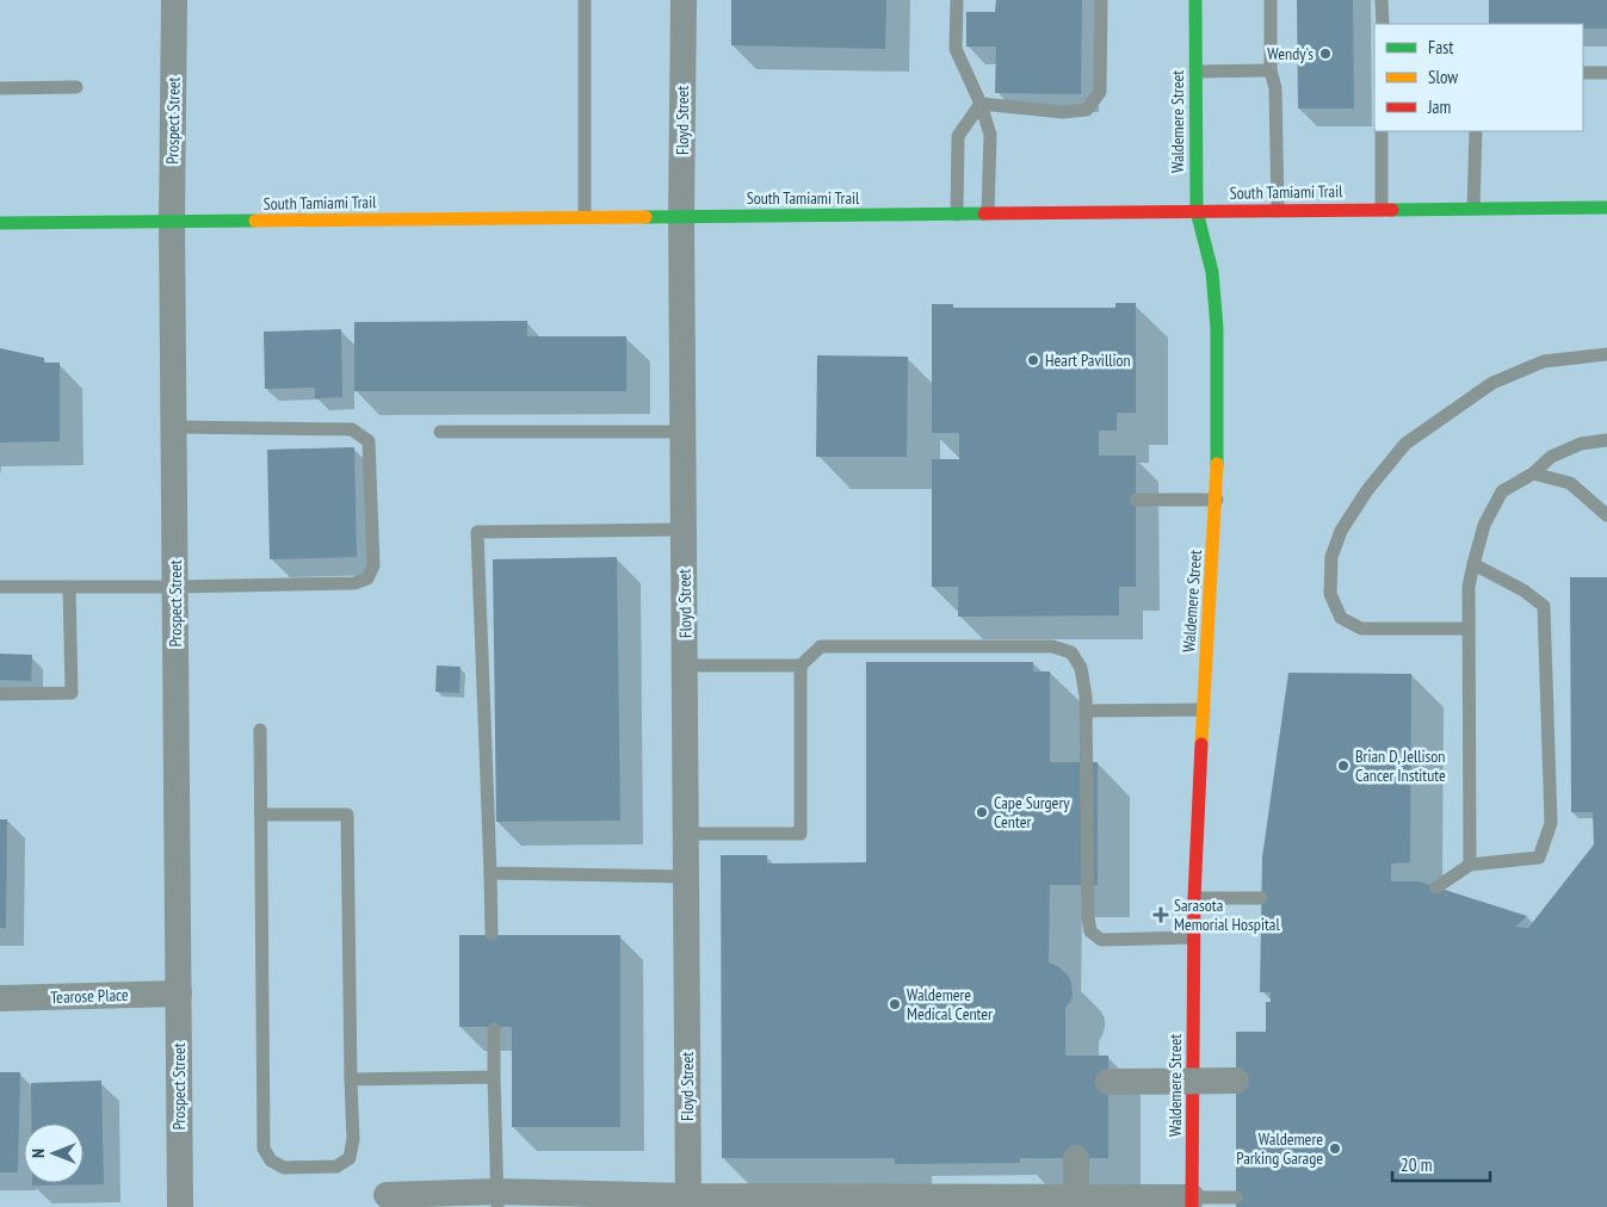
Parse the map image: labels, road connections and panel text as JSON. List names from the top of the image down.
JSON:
{
  "streets": {
    "main road": ["Waldemere Street", "South Tamiami Trail"],
    "street": ["Prospect Street", "Floyd Street", "Tearose Place"]
  },
  "crossings": [
    ["Prospect Street", "South Tamiami Trail"],
    ["Prospect Street", "Tearose Place"],
    ["Floyd Street", "South Tamiami Trail"],
    ["Waldemere Street", "South Tamiami Trail"]
  ],
  "places": {
    "other": [
      "Wendy's",
      "Heart Pavillion",
      "Brian D, Jellison Cancer Institute",
      "Cape Surgery Center",
      "Waldemere Medical Center",
      "Waldemere Parking Garage"
    ],
    "health": ["Sarasota Memorial Hospital"]
  },
  "legend": ["Fast", "Slow", "Jam"],
  "scale_bar": "20 m",
  "north": "left"
}
